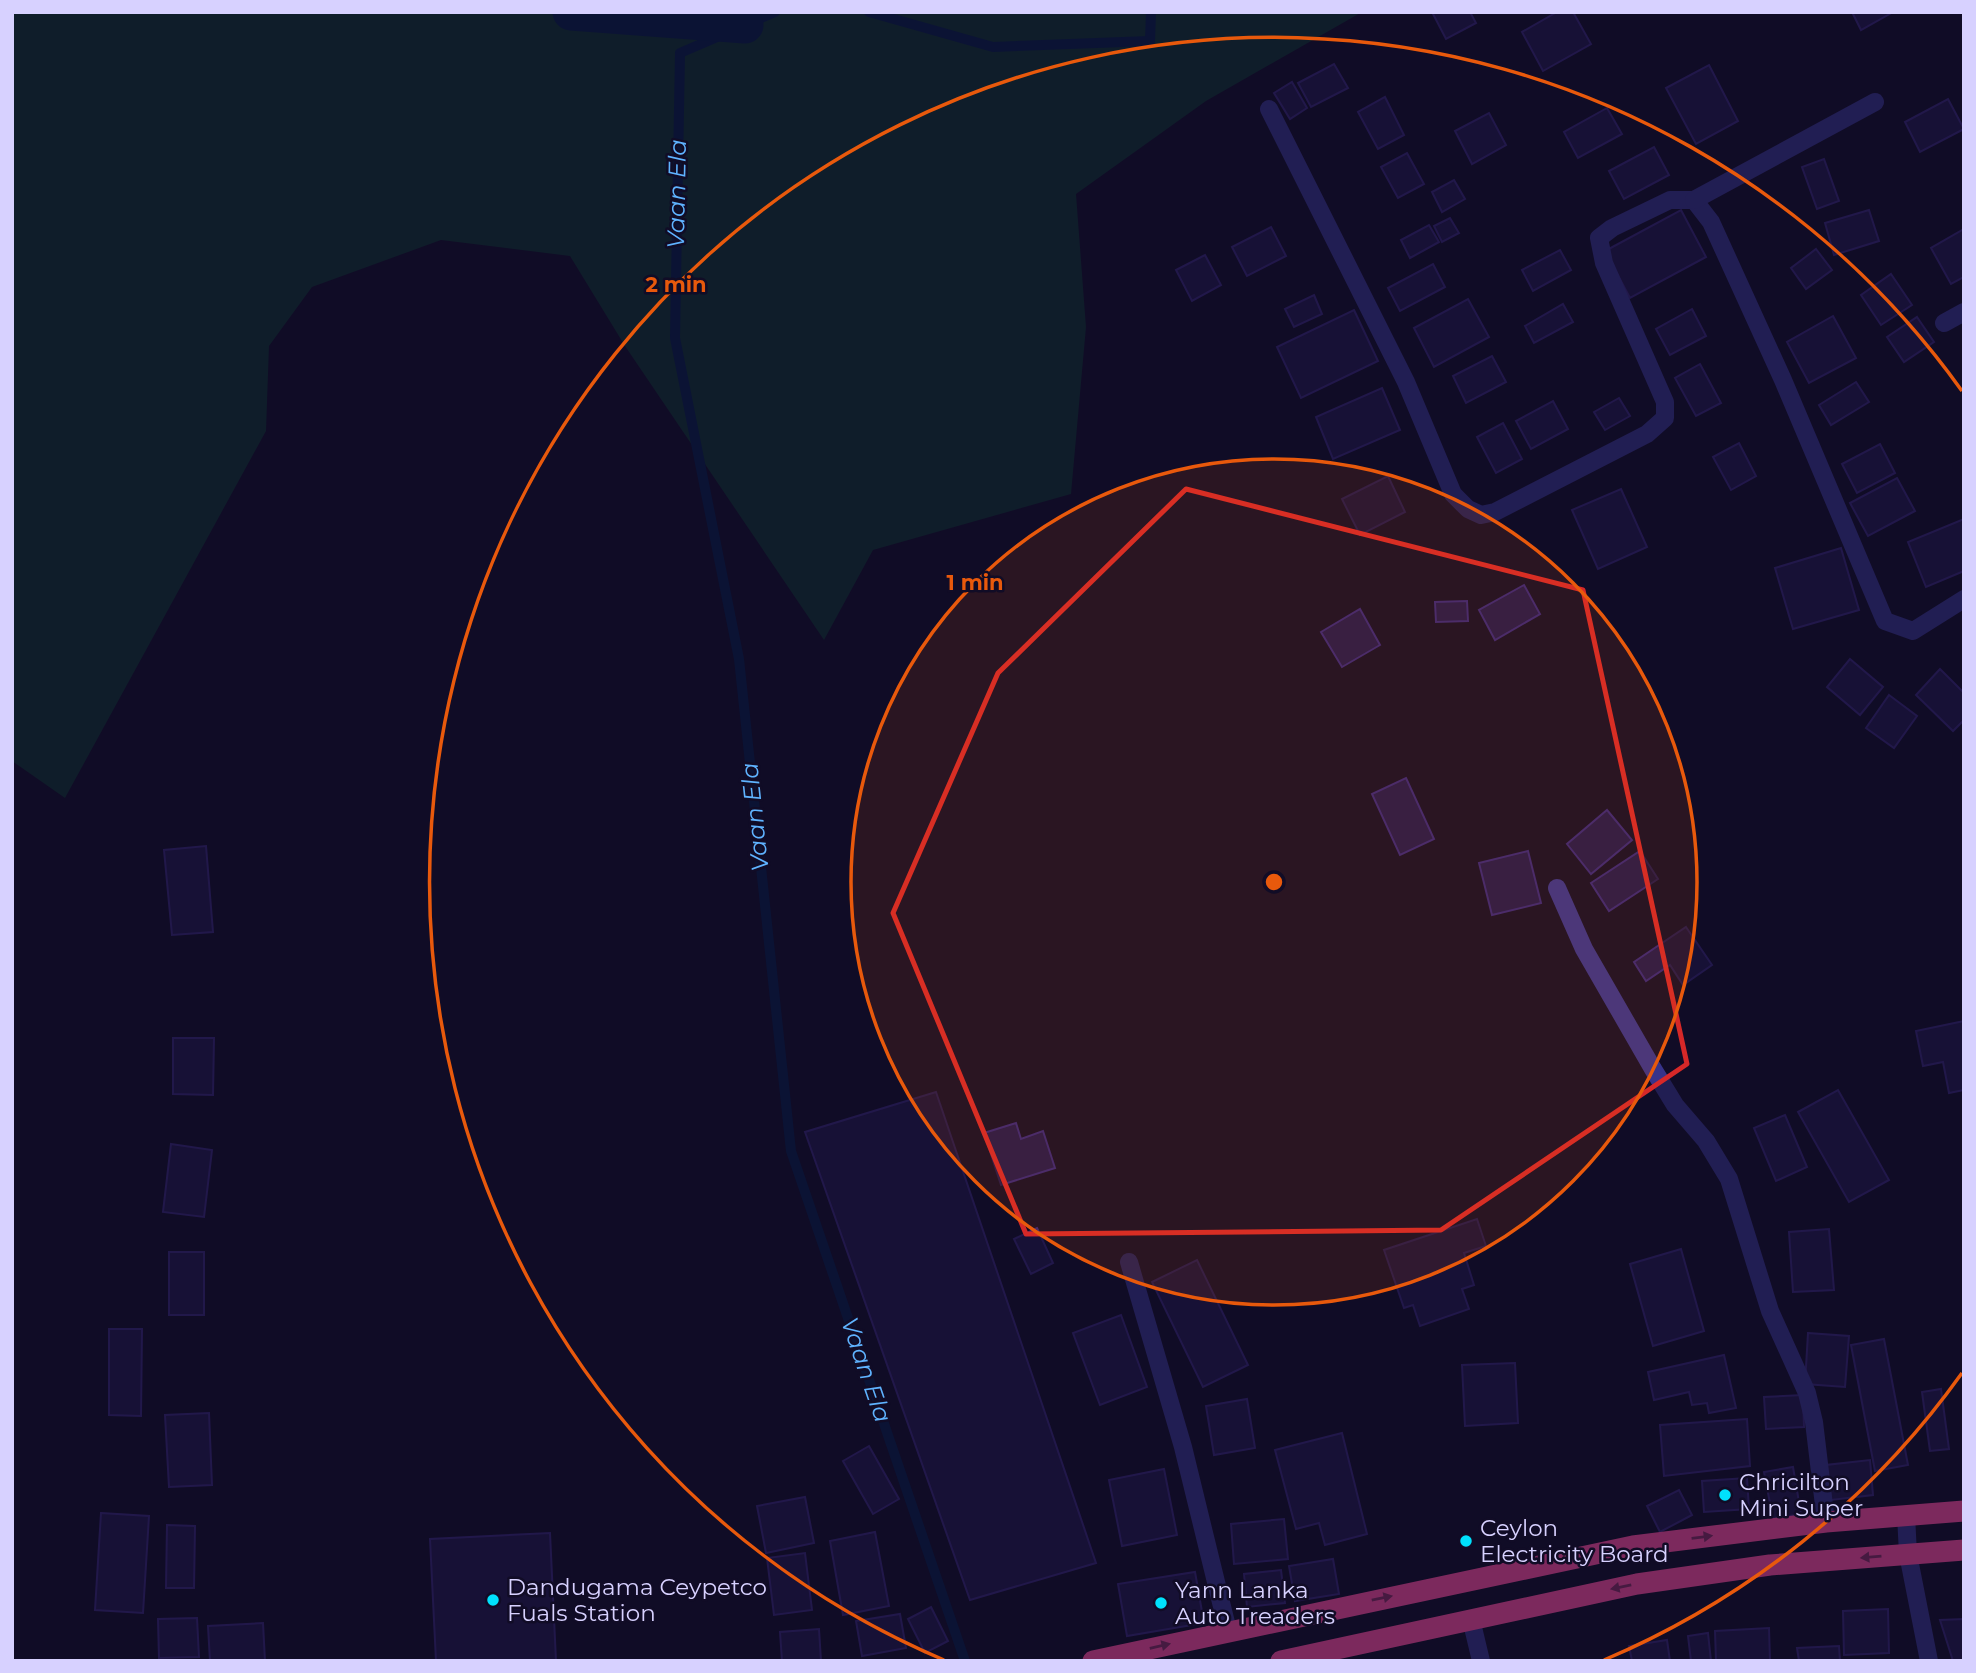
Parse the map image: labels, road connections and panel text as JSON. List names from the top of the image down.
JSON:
{
  "water": ["Vaan Ela"],
  "places": [
    "Chricilton Mini Super",
    "Ceylon Electricity Board",
    "Dandugama Ceypetco Fuals Station",
    "Yann Lanka Auto Treaders"
  ],
  "rings": ["2 min", "1 min"]
}
